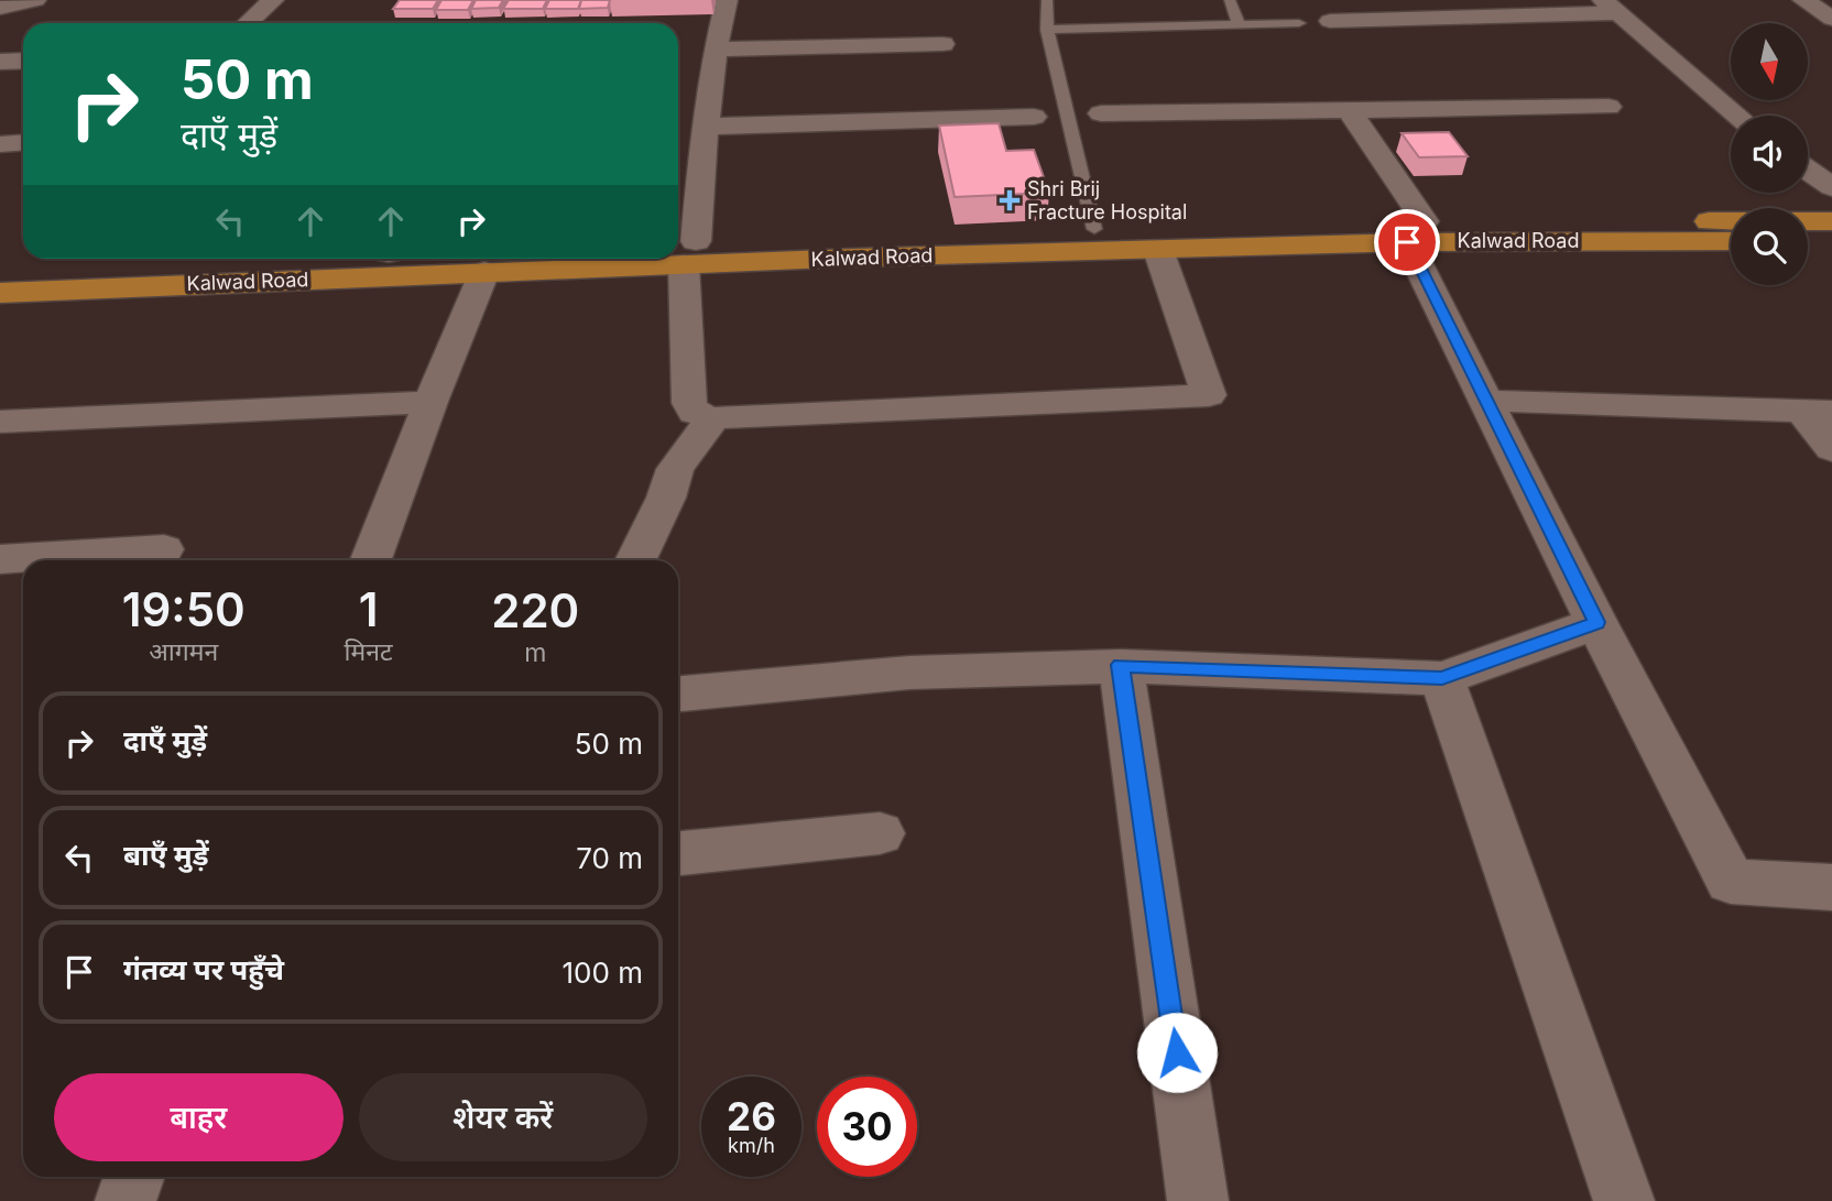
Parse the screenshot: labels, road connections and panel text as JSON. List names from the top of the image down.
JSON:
{
  "streets": {
    "main road": ["Kalwad Road"]
  },
  "places": {
    "health": ["Shri Brij Fracture Hospital"]
  },
  "north": "bottom",
  "page": {
    "turn": ["50 m", "दाएँ मुड़ें"],
    "eta": [
      "19:50",
      "आगमन",
      "1",
      "मिनट",
      "220",
      "m"
    ],
    "list": [
      {
        "name": "दाएँ मुड़ें",
        "value": "50 m"
      },
      {
        "name": "बाएँ मुड़ें",
        "value": "70 m"
      },
      {
        "name": "गंतव्य पर पहुँचे",
        "value": "100 m"
      }
    ],
    "buttons": ["बाहर", "शेयर करें"],
    "speed": "26 km/h",
    "limit": "30"
  }
}
